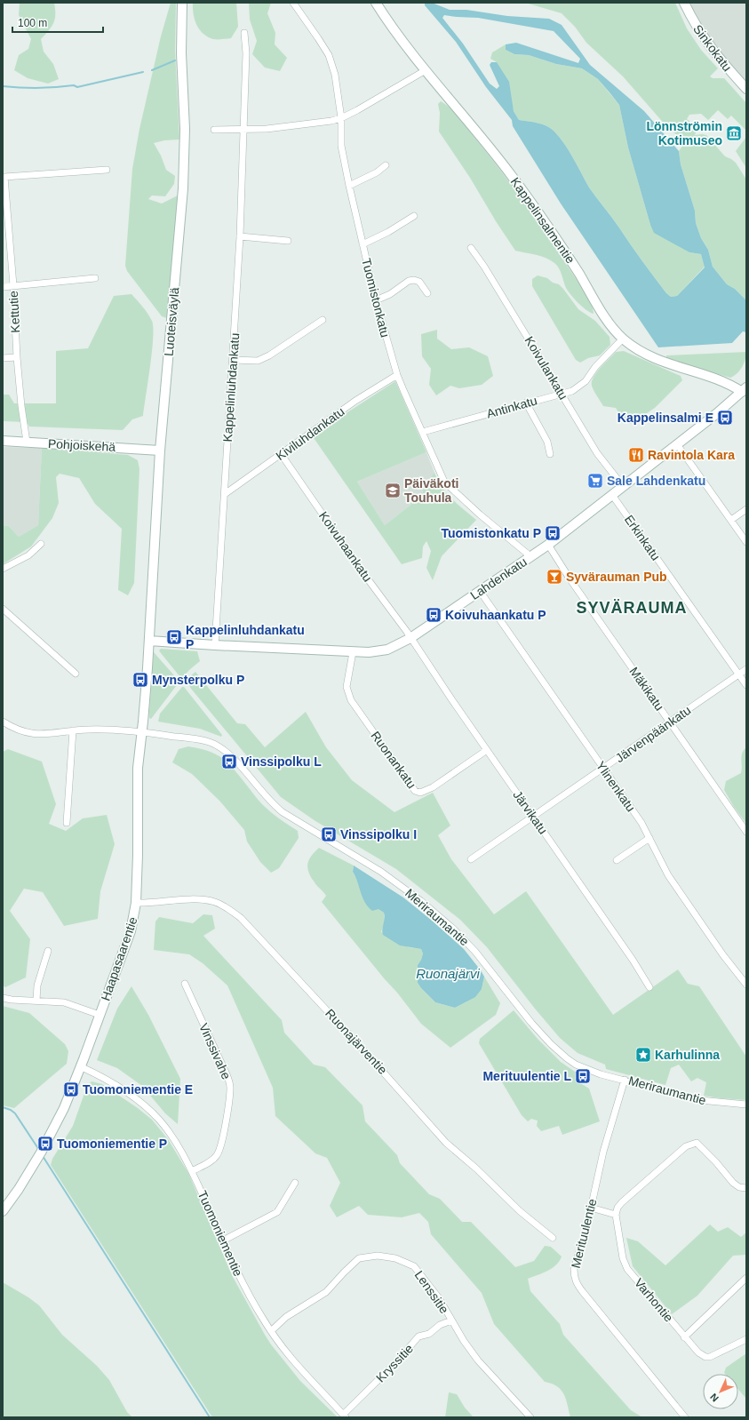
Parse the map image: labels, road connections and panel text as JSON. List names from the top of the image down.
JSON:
{
  "streets": {
    "main road": [
      "Sinkokatu",
      "Kappelinsalmentie",
      "Luoteisväylä",
      "Pohjoiskehä",
      "Lahdenkatu",
      "Haapasaarentie"
    ],
    "street": [
      "Tuomistonkatu",
      "Kettutie",
      "Koivulankatu",
      "Kappelinluhdankatu",
      "Antinkatu",
      "Kiviluhdankatu",
      "Erkinkatu",
      "Koivuhaankatu",
      "Mäkikatu",
      "Järvenpäänkatu",
      "Ruonankatu",
      "Ylinenkatu",
      "Järvikatu",
      "Meriraumantie",
      "Ruonajärventie",
      "Vinssivahe",
      "Tuomoniementie",
      "Merituulentie",
      "Lenssitie",
      "Varhontie",
      "Kryssitie"
    ]
  },
  "crossings": [
    ["Kappelinsalmentie", "Antinkatu"],
    ["Kappelinsalmentie", "Lahdenkatu"],
    ["Tuomistonkatu", "Antinkatu"],
    ["Tuomistonkatu", "Kiviluhdankatu"],
    ["Tuomistonkatu", "Lahdenkatu"],
    ["Kettutie", "Pohjoiskehä"],
    ["Luoteisväylä", "Pohjoiskehä"],
    ["Luoteisväylä", "Lahdenkatu"],
    ["Luoteisväylä", "Haapasaarentie"],
    ["Koivulankatu", "Antinkatu"],
    ["Koivulankatu", "Lahdenkatu"],
    ["Kappelinluhdankatu", "Kiviluhdankatu"],
    ["Kappelinluhdankatu", "Lahdenkatu"],
    ["Kiviluhdankatu", "Koivuhaankatu"],
    ["Erkinkatu", "Lahdenkatu"],
    ["Erkinkatu", "Järvenpäänkatu"],
    ["Koivuhaankatu", "Lahdenkatu"],
    ["Koivuhaankatu", "Järvikatu"],
    ["Lahdenkatu", "Mäkikatu"],
    ["Lahdenkatu", "Ruonankatu"],
    ["Lahdenkatu", "Ylinenkatu"],
    ["Lahdenkatu", "Järvikatu"],
    ["Lahdenkatu", "Haapasaarentie"],
    ["Mäkikatu", "Järvenpäänkatu"],
    ["Järvenpäänkatu", "Ylinenkatu"],
    ["Järvenpäänkatu", "Järvikatu"],
    ["Ruonankatu", "Järvikatu"],
    ["Meriraumantie", "Haapasaarentie"],
    ["Meriraumantie", "Merituulentie"],
    ["Haapasaarentie", "Ruonajärventie"],
    ["Haapasaarentie", "Tuomoniementie"],
    ["Vinssivahe", "Tuomoniementie"],
    ["Tuomoniementie", "Lenssitie"],
    ["Tuomoniementie", "Kryssitie"],
    ["Lenssitie", "Kryssitie"]
  ],
  "districts": ["SYVÄRAUMA"],
  "water": ["Ruonajärvi"],
  "places": {
    "museum": ["Lönnströmin Kotimuseo"],
    "bus stop": [
      "Kappelinsalmi E",
      "Tuomistonkatu P",
      "Koivuhaankatu P",
      "Kappelinluhdankatu P",
      "Mynsterpolku P",
      "Vinssipolku L",
      "Vinssipolku I",
      "Merituulentie L",
      "Tuomoniementie E",
      "Tuomoniementie P"
    ],
    "restaurant": ["Ravintola Kara"],
    "supermarket": ["Sale Lahdenkatu"],
    "school or university": ["Päiväkoti Touhula"],
    "bar": ["Syvärauman Pub"],
    "place": ["Karhulinna"]
  },
  "scale_bar": "100 m",
  "north": "bottom left"
}
